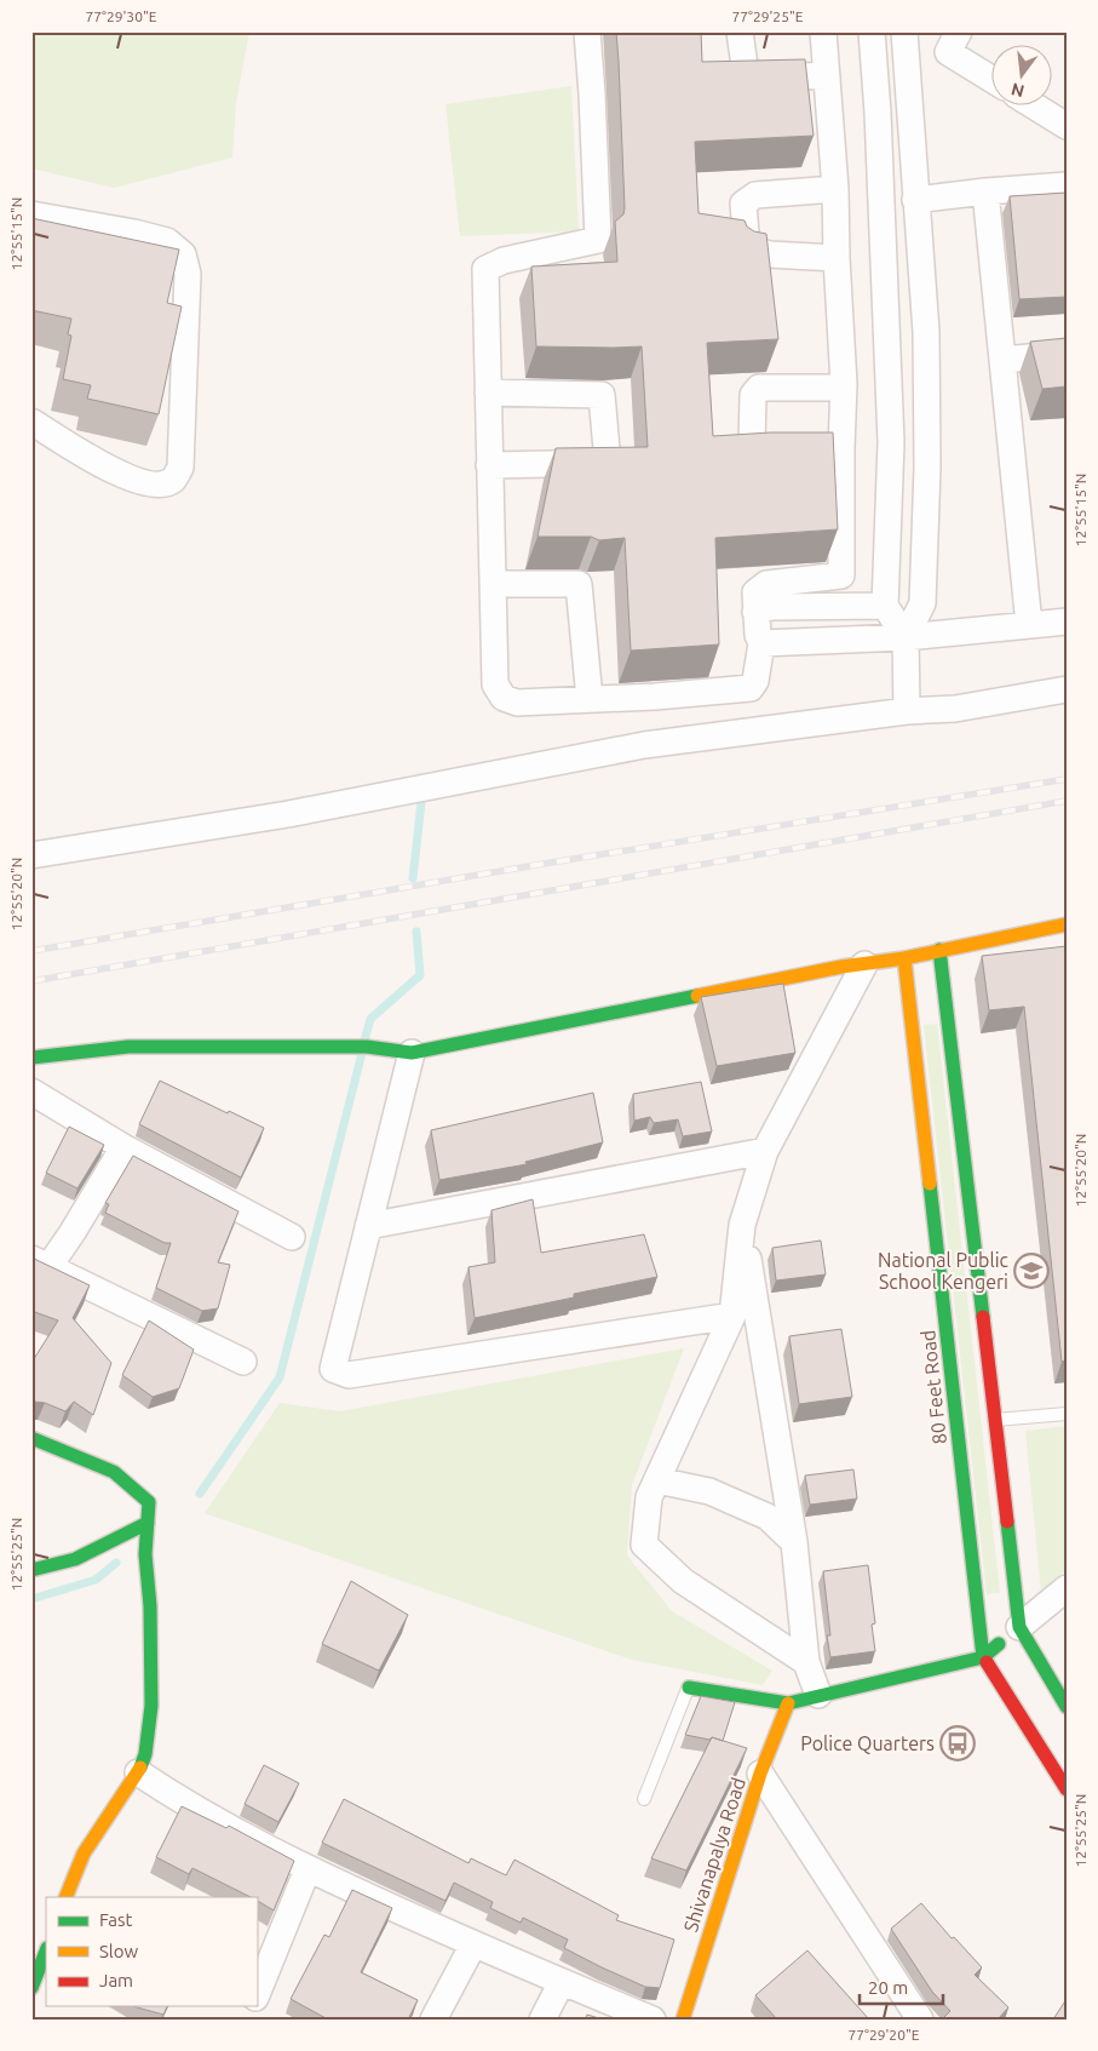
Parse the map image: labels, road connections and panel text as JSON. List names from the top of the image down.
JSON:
{
  "streets": {
    "street": ["80 Feet Road", "Shivanapalya Road"]
  },
  "places": {
    "school or university": ["National Public School Kengeri"],
    "bus stop": ["Police Quarters"]
  },
  "legend": ["Fast", "Slow", "Jam"],
  "scale_bar": "20 m",
  "north": "bottom",
  "coordinates": [
    "77°29'30\"E",
    "77°29'25\"E",
    "12°55'15\"N",
    "12°55'20\"N",
    "12°55'25\"N",
    "77°29'20\"E"
  ]
}
